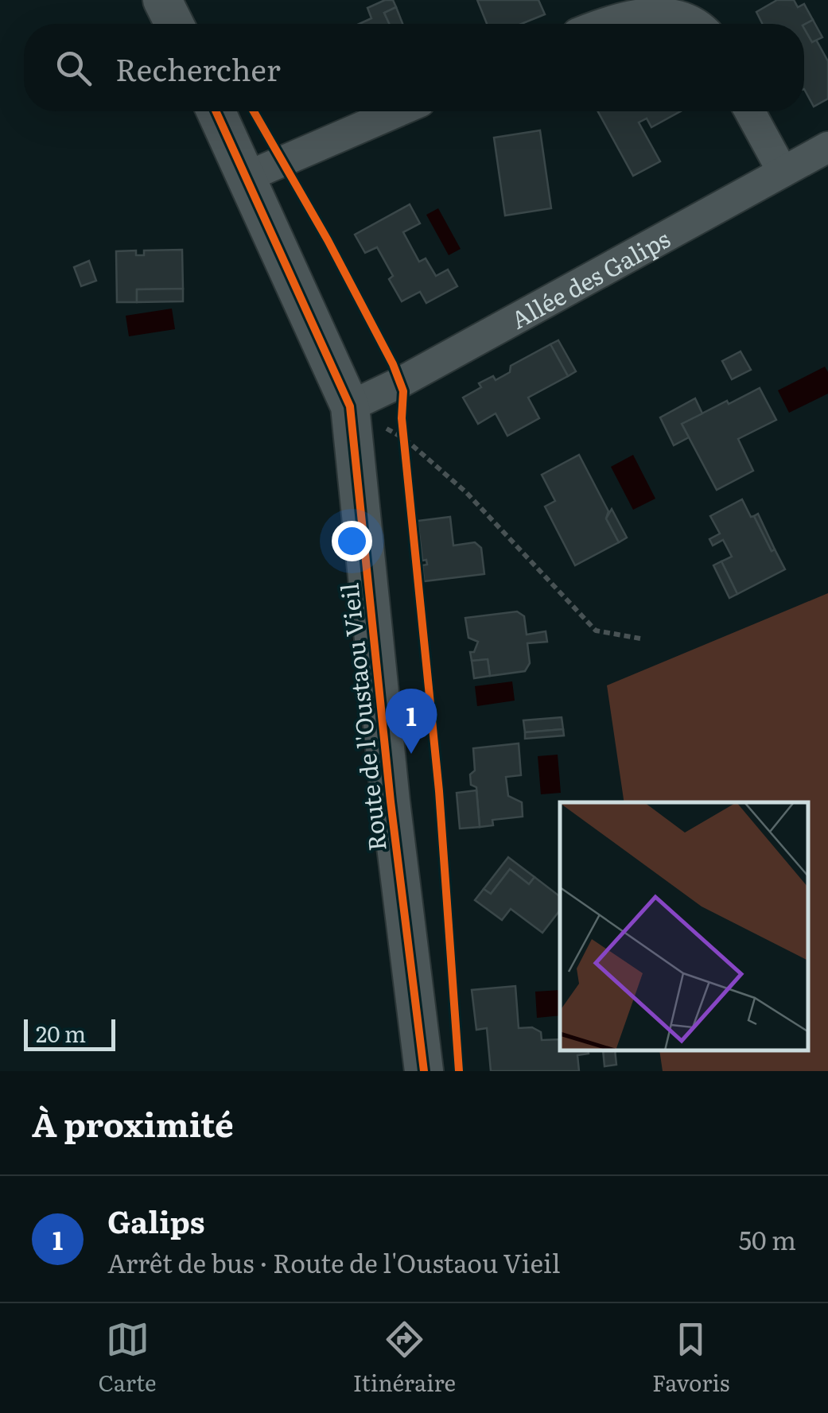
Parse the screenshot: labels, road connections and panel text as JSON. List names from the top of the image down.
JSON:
{
  "streets": {
    "street": ["Allée des Galips", "Route de l'Oustaou Vieil"]
  },
  "crossings": [
    ["Allée des Galips", "Route de l'Oustaou Vieil"]
  ],
  "scale_bar": "20 m",
  "page": {
    "search": "Rechercher",
    "pins": "1",
    "scale": "20 m",
    "heading": "À proximité",
    "list": [
      {
        "mark": "1",
        "name": "Galips",
        "note": "Arrêt de bus · Route de l'Oustaou Vieil",
        "value": "50 m"
      }
    ],
    "nav": ["Carte", "Itinéraire", "Favoris"]
  }
}
